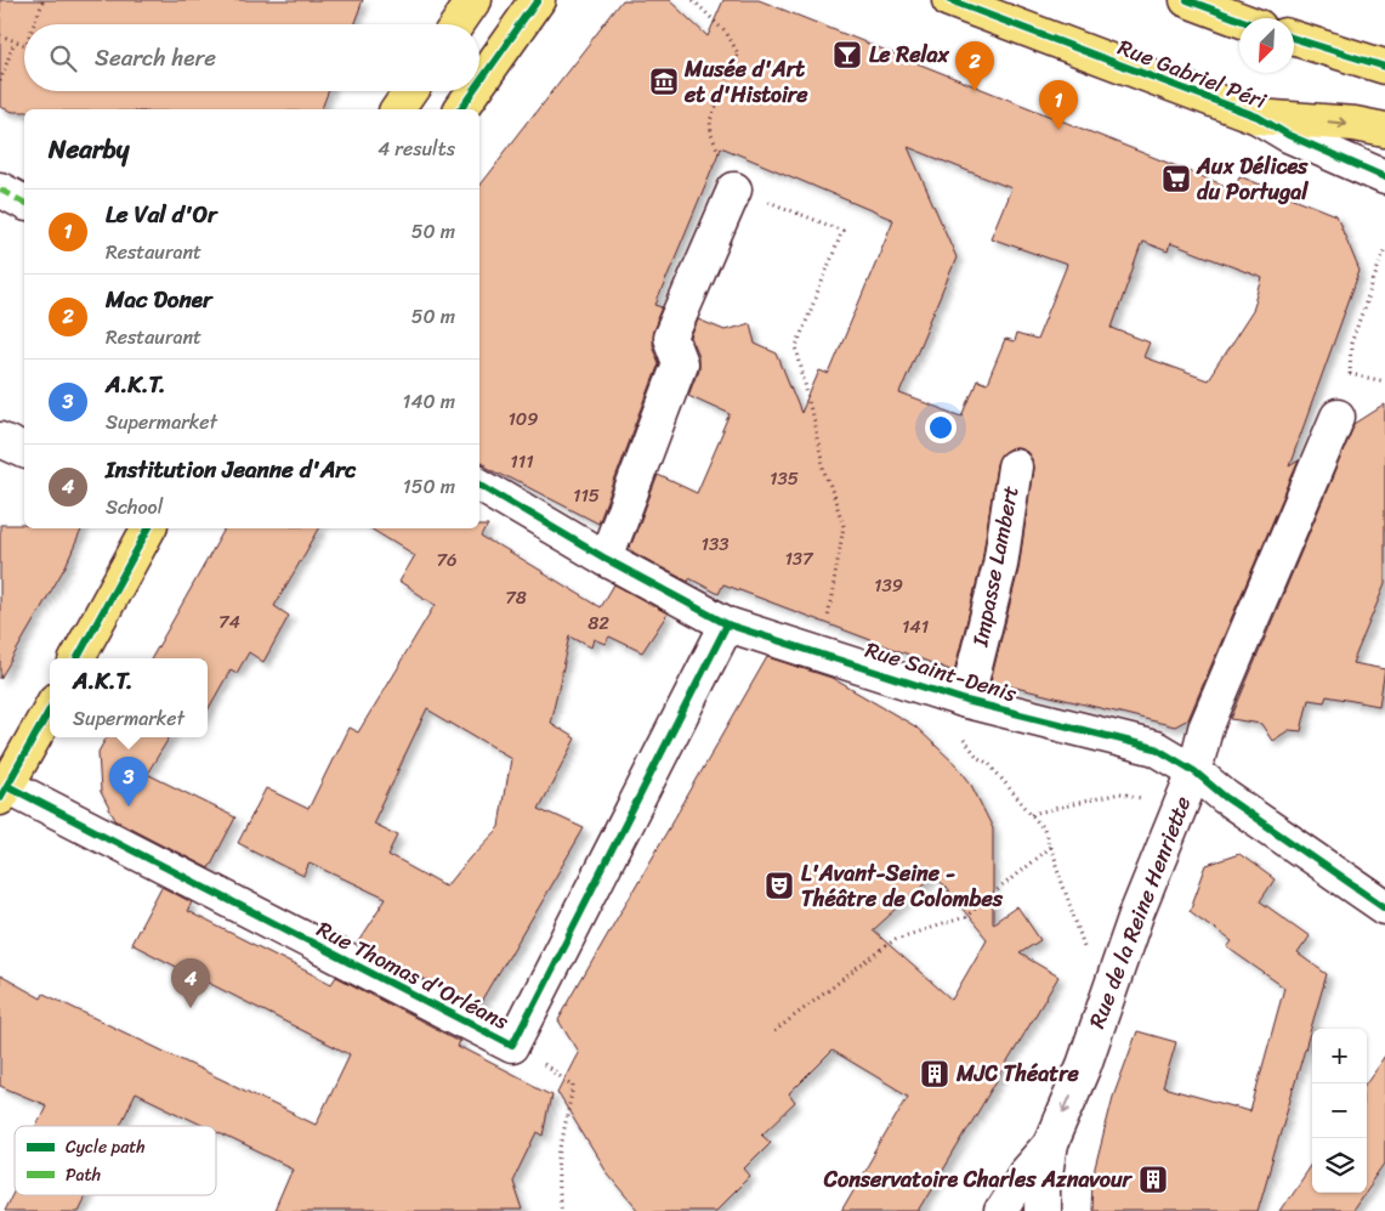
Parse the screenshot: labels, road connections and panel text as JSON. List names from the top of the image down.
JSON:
{
  "streets": {
    "main road": ["Rue Gabriel Péri"],
    "street": [
      "Impasse Lambert",
      "Rue Saint-Denis",
      "Rue de la Reine Henriette",
      "Rue Thomas d'Orléans"
    ]
  },
  "crossings": [
    ["Impasse Lambert", "Rue Saint-Denis"],
    ["Rue Saint-Denis", "Rue de la Reine Henriette"],
    ["Rue Saint-Denis", "Rue Thomas d'Orléans"]
  ],
  "places": {
    "bar": ["Le Relax"],
    "museum": ["Musée d'Art et d'Histoire"],
    "supermarket": ["Aux Délices du Portugal"],
    "theatre": ["L'Avant-Seine - Théâtre de Colombes"],
    "building": ["MJC Théatre", "Conservatoire Charles Aznavour"]
  },
  "house_numbers": [
    "109",
    "111",
    "135",
    "115",
    "133",
    "137",
    "76",
    "139",
    "78",
    "74",
    "82",
    "141"
  ],
  "legend": ["Cycle path", "Path"],
  "north": "bottom left",
  "page": {
    "search": "Search here",
    "pins": [
      "2",
      "1",
      "3",
      "4"
    ],
    "heading": ["Nearby", "4 results"],
    "list": [
      {
        "mark": "1",
        "name": "Le Val d'Or",
        "note": "Restaurant",
        "value": "50 m"
      },
      {
        "mark": "2",
        "name": "Mac Doner",
        "note": "Restaurant",
        "value": "50 m"
      },
      {
        "mark": "3",
        "name": "A.K.T.",
        "note": "Supermarket",
        "value": "140 m"
      },
      {
        "mark": "4",
        "name": "Institution Jeanne d'Arc",
        "note": "School",
        "value": "150 m"
      }
    ],
    "popup": ["A.K.T.", "Supermarket"],
    "map_buttons": ["+", "−"]
  }
}
